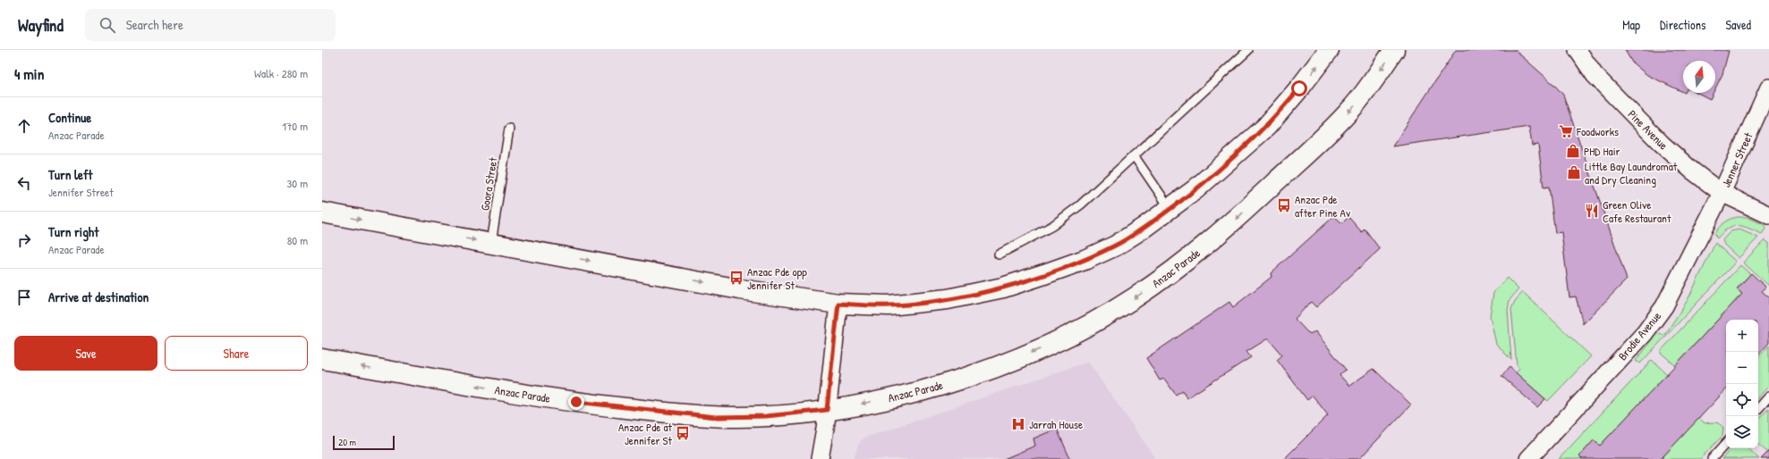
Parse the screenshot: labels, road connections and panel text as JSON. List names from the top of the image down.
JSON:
{
  "streets": {
    "main road": ["Anzac Parade"],
    "street": ["Pine Avenue", "Jenner Street", "Brodie Avenue"],
    "lane": ["Goora Street"]
  },
  "crossings": [
    ["Pine Avenue", "Jenner Street"],
    ["Pine Avenue", "Brodie Avenue"],
    ["Jenner Street", "Brodie Avenue"]
  ],
  "one_way": ["Anzac Parade"],
  "places": {
    "supermarket": ["Foodworks"],
    "shop": ["PHD Hair", "Little Bay Laundromat and Dry Cleaning"],
    "bus stop": ["Anzac Pde after Pine Av", "Anzac Pde opp Jennifer St", "Anzac Pde at Jennifer St"],
    "restaurant": ["Green Olive Cafe Restaurant"],
    "hospital": ["Jarrah House"]
  },
  "scale_bar": "20 m",
  "north": "top",
  "page": {
    "header": "Wayfind",
    "search": "Search here",
    "nav": ["Map", "Directions", "Saved"],
    "heading": ["4 min", "Walk · 280 m"],
    "list": [
      ["Continue", "Anzac Parade", "170 m"],
      ["Turn left", "Jennifer Street", "30 m"],
      ["Turn right", "Anzac Parade", "80 m"],
      "Arrive at destination"
    ],
    "map_buttons": ["+", "−"],
    "buttons": ["Save", "Share"],
    "scale": "20 m"
  }
}
